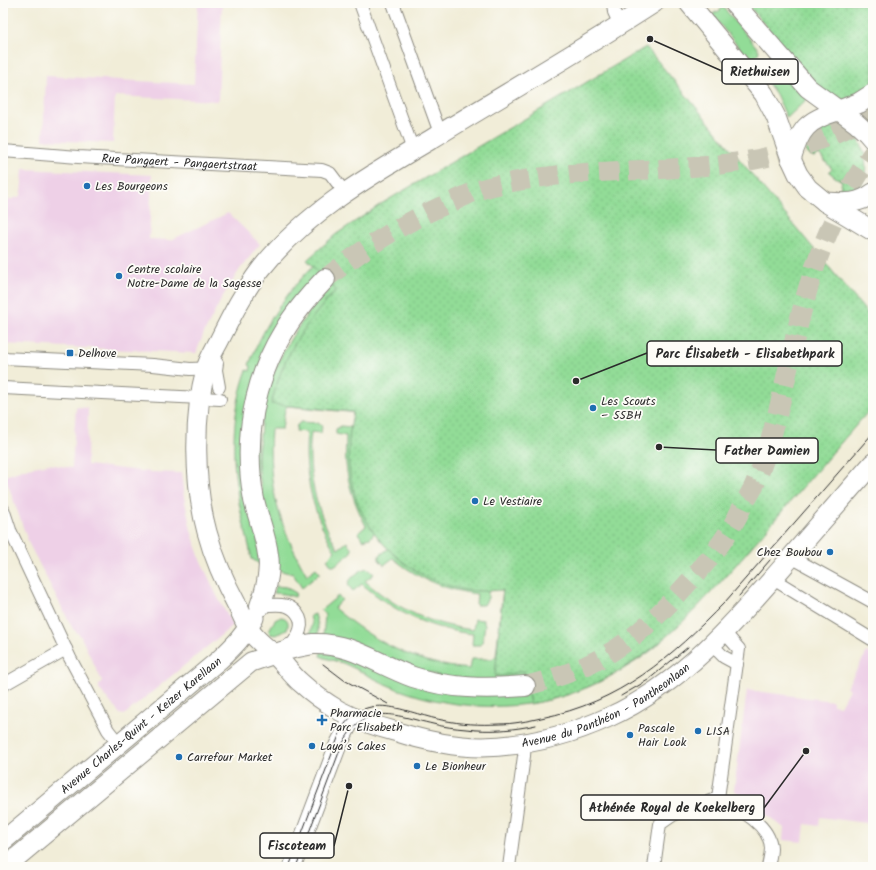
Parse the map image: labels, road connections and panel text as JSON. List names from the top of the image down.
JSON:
{
  "streets": {
    "main road": ["Avenue du Panthéon - Pantheonlaan", "Avenue Charles-Quint - Keizer Karellaan"],
    "street": ["Rue Pangaert - Pangaertstraat"]
  },
  "crossings": [
    ["Avenue du Panthéon - Pantheonlaan", "Avenue Charles-Quint - Keizer Karellaan"]
  ],
  "places": {
    "other": [
      "Riethuisen",
      "Les Bourgeons",
      "Centre scolaire Notre-Dame de la Sagesse",
      "Parc Élisabeth - Elisabethpark",
      "Les Scouts – 55BH",
      "Father Damien",
      "Le Vestiaire",
      "Chez Boubou",
      "LISA",
      "Pascale Hair Look",
      "Laya’s Cakes",
      "Athénée Royal de Koekelberg",
      "Carrefour Market",
      "Le Bionheur",
      "Fiscoteam"
    ],
    "transit": ["Delhove"],
    "health": ["Pharmacie Parc Elisabeth"]
  }
}
